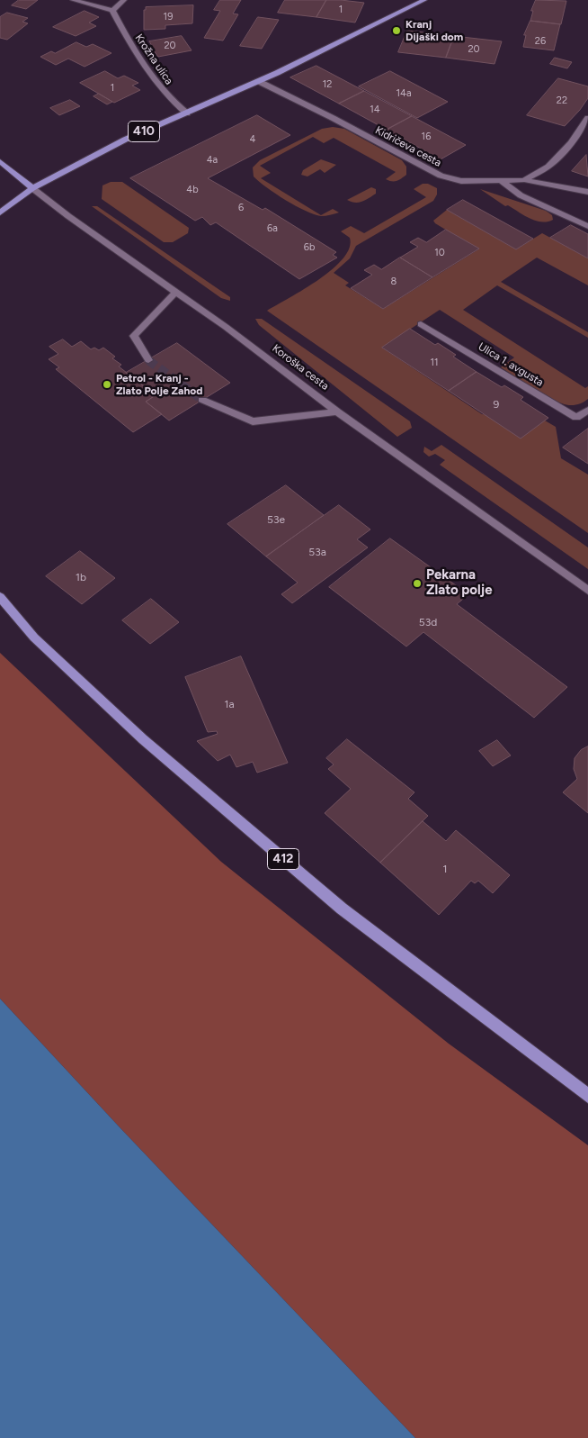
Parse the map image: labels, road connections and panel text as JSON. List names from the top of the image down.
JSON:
{
  "streets": {
    "main road": ["410", "Koroška cesta", "412"],
    "street": ["Krožna ulica", "Kidričeva cesta", "Ulica 1. avgusta"]
  },
  "crossings": [
    ["Krožna ulica", "410"],
    ["410", "Kidričeva cesta"],
    ["410", "Koroška cesta"]
  ],
  "places": ["Kranj Dijaški dom", "Petrol - Kranj - Zlato Polje Zahod", "Pekarna Zlato polje"],
  "house_numbers": [
    "1",
    "19",
    "26",
    "20",
    "20",
    "12",
    "1",
    "14a",
    "22",
    "14",
    "16",
    "4",
    "4a",
    "4b",
    "6",
    "6a",
    "6b",
    "10",
    "8",
    "11",
    "9",
    "53e",
    "53a",
    "1b",
    "53d",
    "1a",
    "1"
  ]
}
